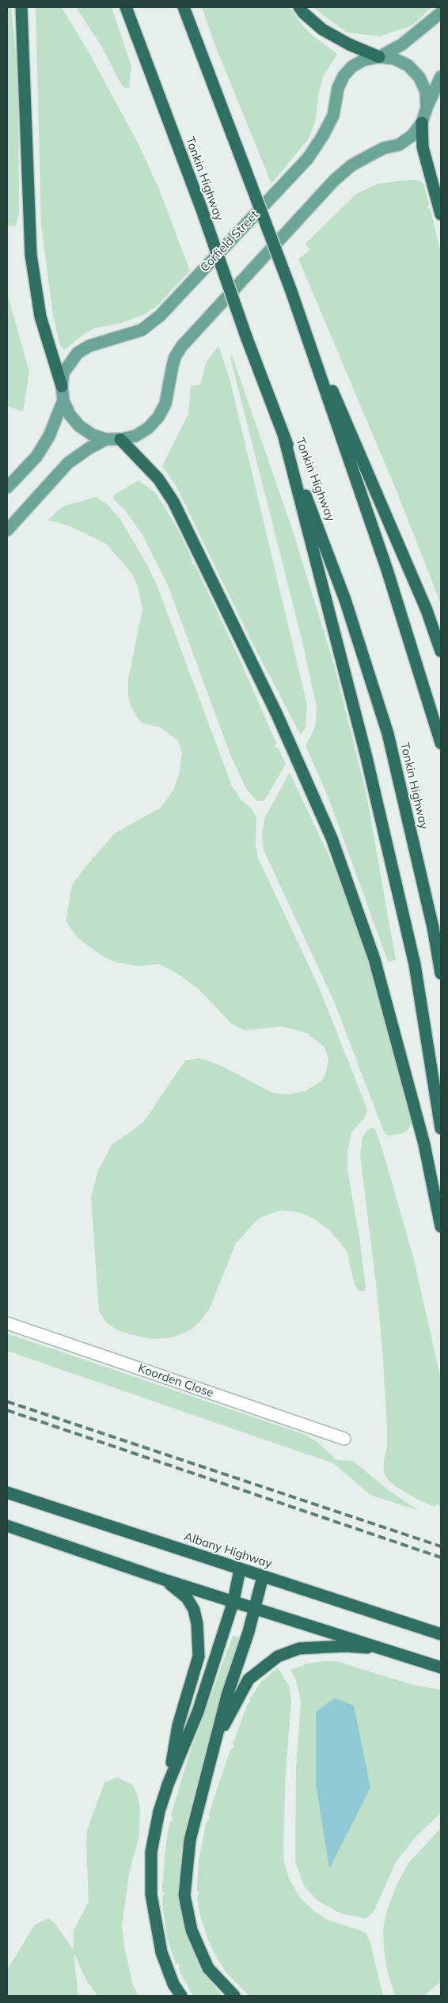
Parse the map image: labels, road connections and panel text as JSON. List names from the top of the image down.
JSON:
{
  "streets": {
    "highway": ["Tonkin Highway", "Albany Highway"],
    "main road": ["Corfield Street"],
    "street": ["Koorden Close"]
  }
}
